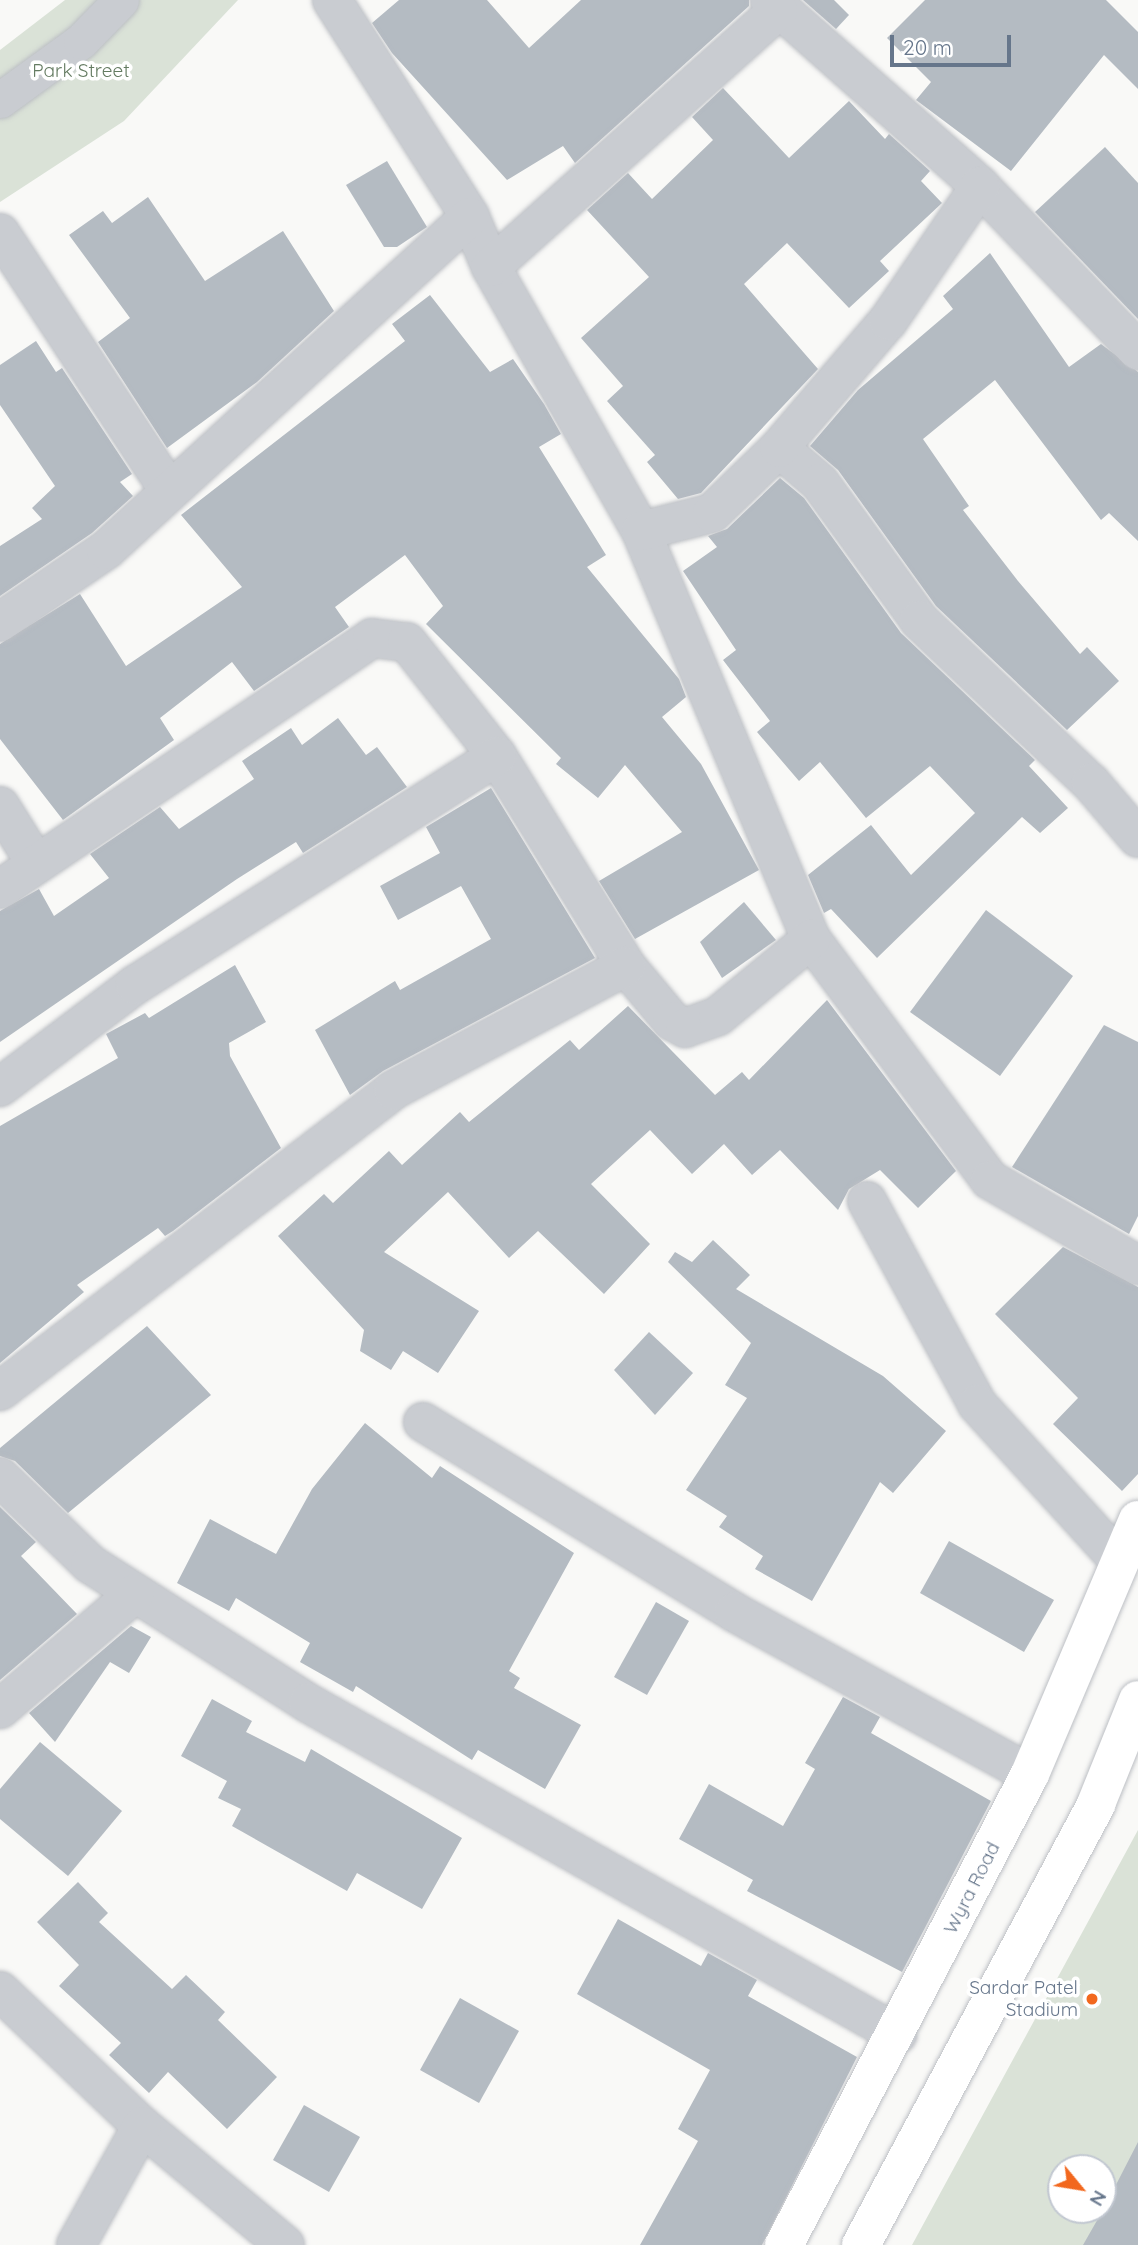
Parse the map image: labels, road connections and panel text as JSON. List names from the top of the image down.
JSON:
{
  "streets": {
    "main road": ["Wyra Road"]
  },
  "parks": ["Park Street"],
  "places": ["Sardar Patel Stadium"],
  "scale_bar": "20 m",
  "north": "bottom right"
}
